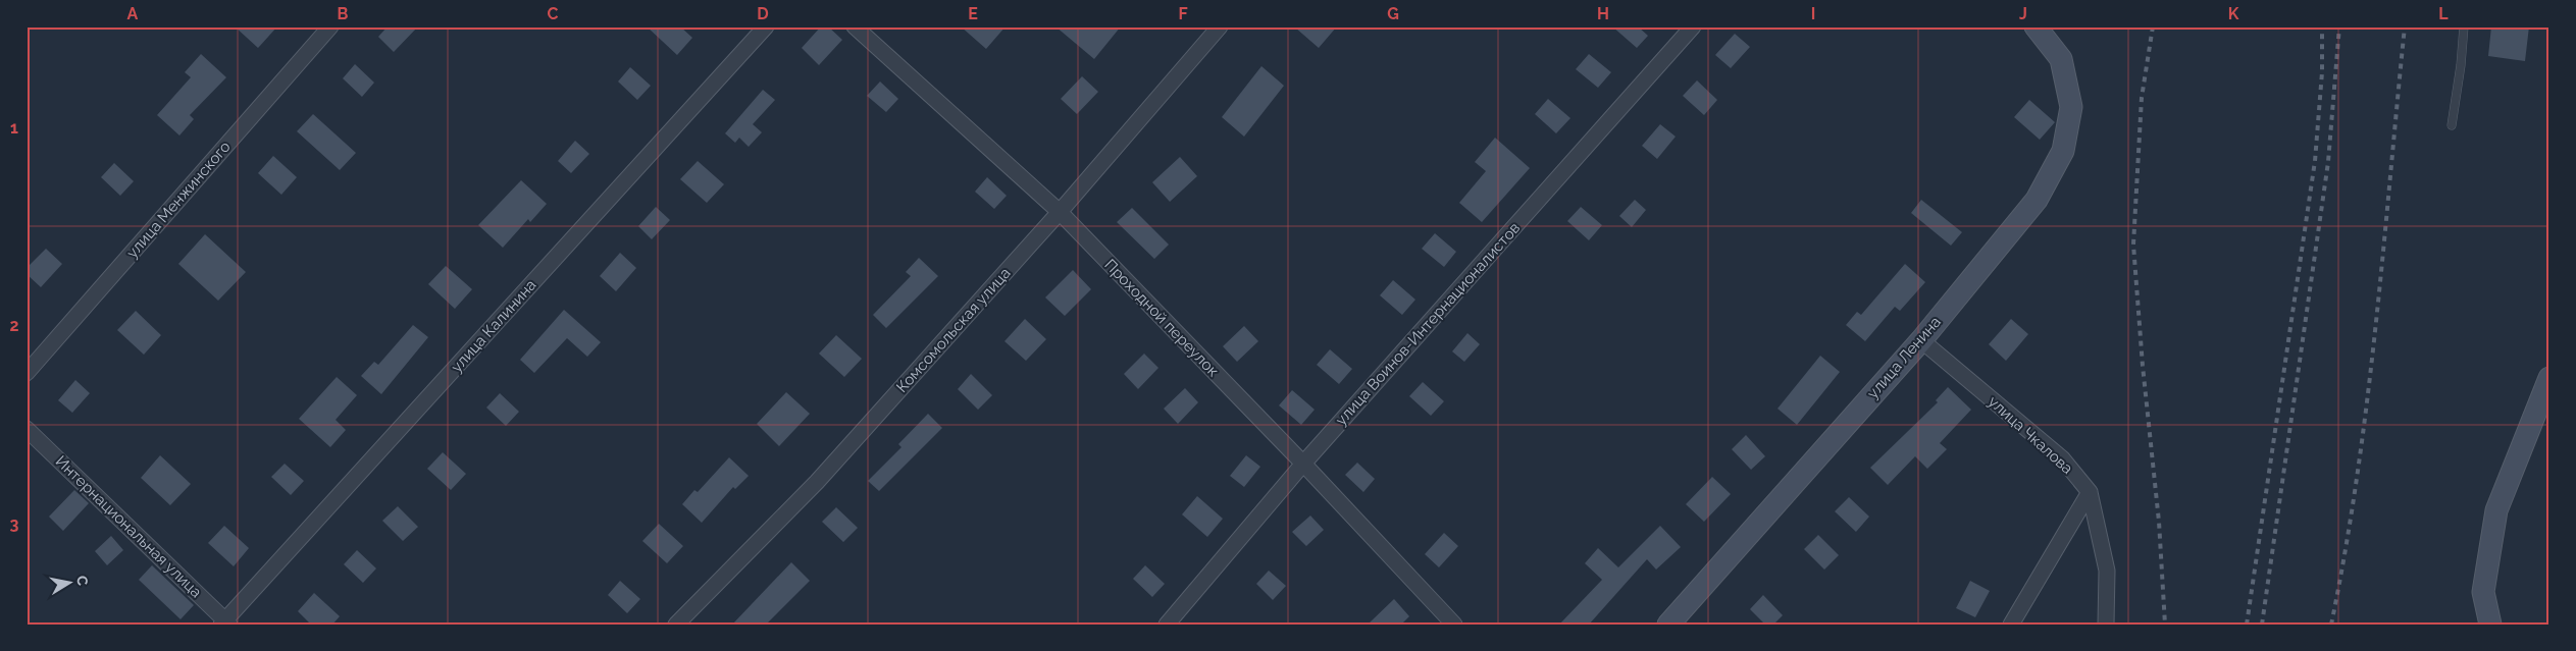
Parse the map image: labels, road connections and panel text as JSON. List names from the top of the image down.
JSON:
{
  "streets": {
    "main road": ["улица Ленина"],
    "street": [
      "улица Менжинского",
      "Проходной переулок",
      "улица Воинов-Интернационалистов",
      "улица Калинина",
      "Комсомольская улица",
      "улица Чкалова",
      "Интернациональная улица"
    ]
  },
  "crossings": [
    ["Проходной переулок", "улица Воинов-Интернационалистов"],
    ["Проходной переулок", "Комсомольская улица"],
    ["улица Калинина", "Интернациональная улица"],
    ["улица Ленина", "улица Чкалова"]
  ],
  "north": "right",
  "grid": {
    "columns": [
      "A",
      "B",
      "C",
      "D",
      "E",
      "F",
      "G",
      "H",
      "I",
      "J",
      "K",
      "L"
    ],
    "rows": ["1", "2", "3"]
  }
}
